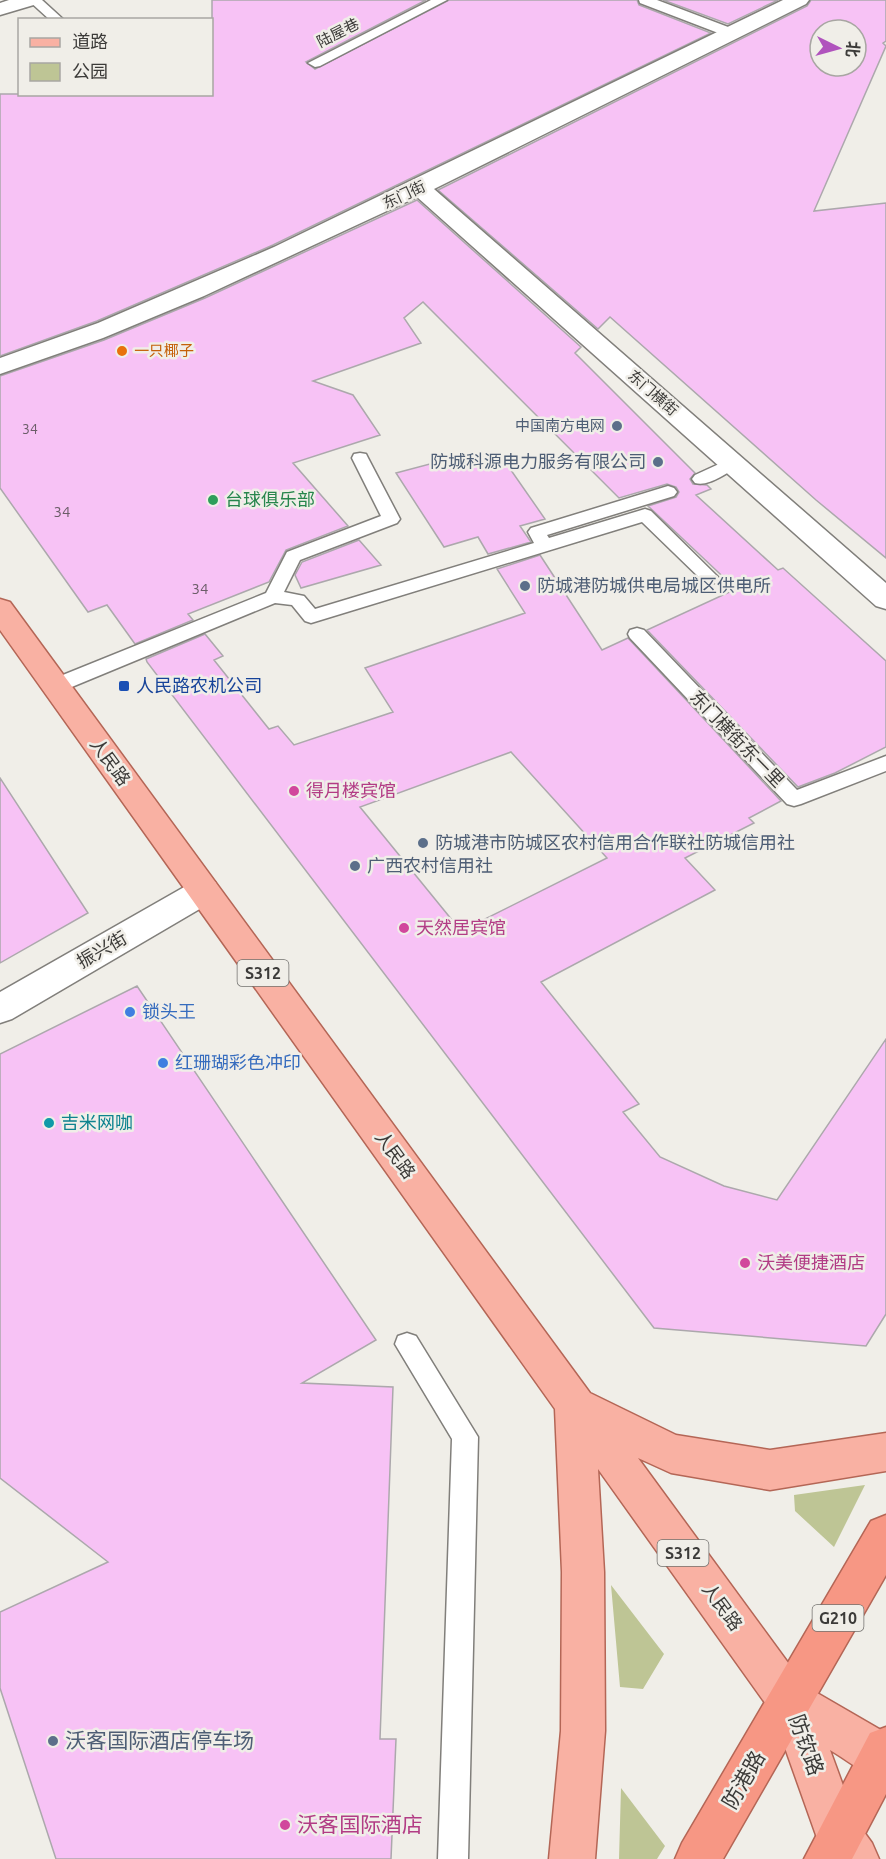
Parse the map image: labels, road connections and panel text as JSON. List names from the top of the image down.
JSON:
{
  "streets": {
    "highway": ["G210", "防港路"],
    "main road": ["人民路", "S312", "防钦路"],
    "street": ["东门街", "东门横街", "振兴街"],
    "lane": ["陆屋巷", "东门横街东一里"]
  },
  "crossings": [
    ["东门街", "东门横街"],
    ["人民路", "振兴街"],
    ["人民路", "G210"],
    ["人民路", "防钦路"],
    ["人民路", "防港路"],
    ["G210", "防钦路"],
    ["G210", "防港路"],
    ["防钦路", "防港路"]
  ],
  "places": {
    "other": [
      "一只椰子",
      "中国南方电网",
      "防城科源电力服务有限公司",
      "台球俱乐部",
      "防城港防城供电局城区供电所",
      "得月楼宾馆",
      "防城港市防城区农村信用合作联社防城信用社",
      "广西农村信用社",
      "天然居宾馆",
      "锁头王",
      "红珊瑚彩色冲印",
      "吉米网咖",
      "沃美便捷酒店",
      "沃客国际酒店停车场",
      "沃客国际酒店"
    ],
    "transit": ["人民路农机公司"]
  },
  "house_numbers": ["34", "34", "34"],
  "legend": ["道路", "公园"],
  "north": "right"
}
